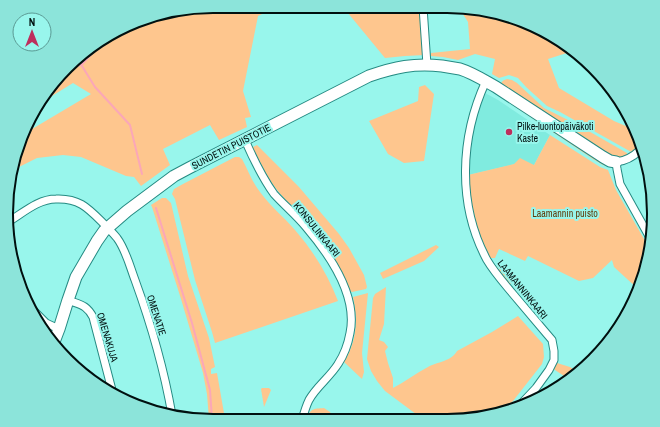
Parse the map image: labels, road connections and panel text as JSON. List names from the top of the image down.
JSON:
{
  "streets": {
    "street": [
      "SUNDETIN PUISTOTIE",
      "KONSULINKAARI",
      "LAAMANNINKAARI",
      "OMENATIE",
      "OMENAKUJA"
    ]
  },
  "crossings": [
    ["SUNDETIN PUISTOTIE", "KONSULINKAARI"],
    ["SUNDETIN PUISTOTIE", "LAAMANNINKAARI"],
    ["SUNDETIN PUISTOTIE", "OMENATIE"],
    ["SUNDETIN PUISTOTIE", "OMENAKUJA"]
  ],
  "parks": ["Laamannin puisto"],
  "places": ["Pilke-luontopäiväkoti Kaste"],
  "north": "top"
}
